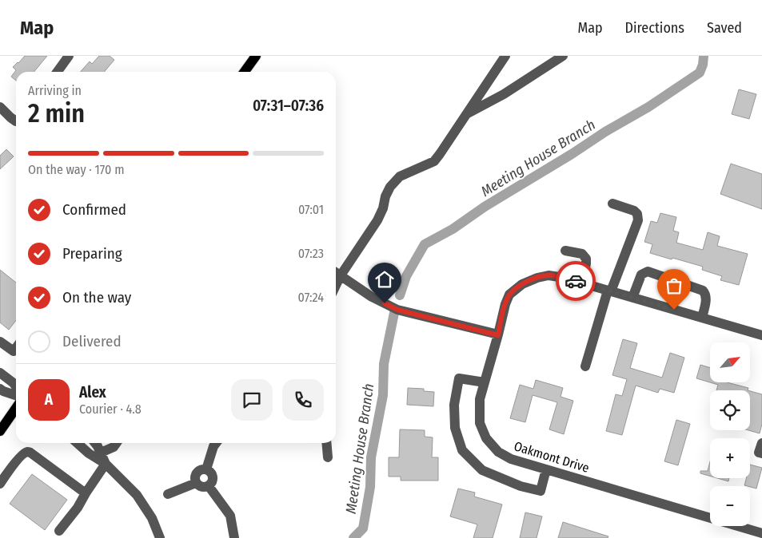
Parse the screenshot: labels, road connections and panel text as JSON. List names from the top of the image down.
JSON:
{
  "streets": {
    "street": ["Oakmont Drive"]
  },
  "water": ["Meeting House Branch"],
  "north": "top right",
  "page": {
    "header": "Map",
    "nav": ["Map", "Directions", "Saved"],
    "heading": ["2 min", "Arriving in", "07:31–07:36"],
    "panel": ["Alex", "Courier · 4.8"],
    "bar": "On the way · 170 m",
    "list": [
      ["Confirmed", "07:01"],
      ["Preparing", "07:23"],
      ["On the way", "07:24"],
      "Delivered"
    ],
    "map_buttons": ["+", "−"],
    "round": "A"
  }
}
